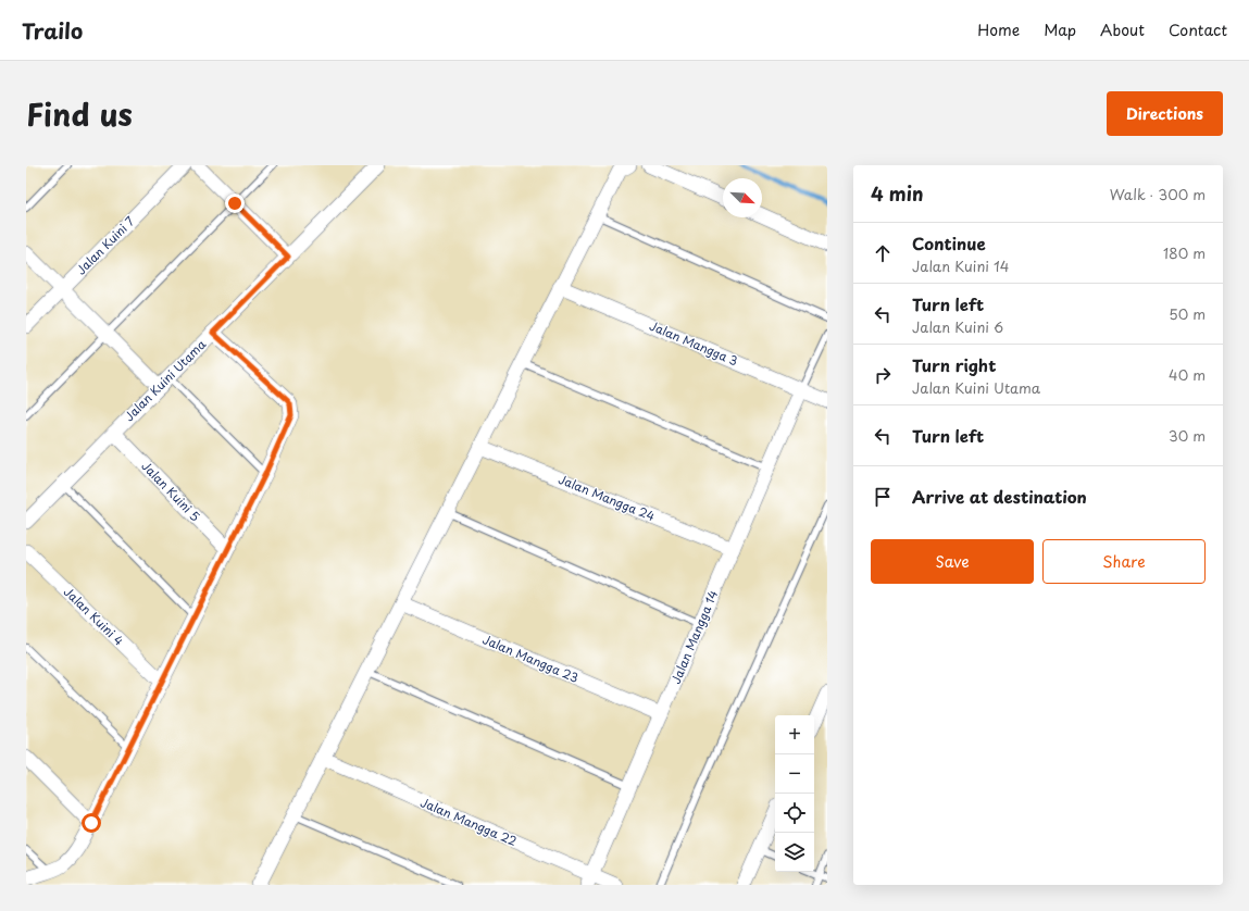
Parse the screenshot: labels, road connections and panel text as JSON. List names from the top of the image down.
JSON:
{
  "streets": {
    "street": [
      "Jalan Kuini 7",
      "Jalan Mangga 3",
      "Jalan Kuini Utama",
      "Jalan Kuini 5",
      "Jalan Mangga 24",
      "Jalan Kuini 4",
      "Jalan Mangga 14",
      "Jalan Mangga 23",
      "Jalan Mangga 22"
    ]
  },
  "crossings": [
    ["Jalan Mangga 3", "Jalan Mangga 14"],
    ["Jalan Kuini Utama", "Jalan Kuini 5"],
    ["Jalan Mangga 24", "Jalan Mangga 14"],
    ["Jalan Mangga 14", "Jalan Mangga 23"],
    ["Jalan Mangga 14", "Jalan Mangga 22"]
  ],
  "north": "bottom right",
  "page": {
    "header": "Trailo",
    "nav": [
      "Home",
      "Map",
      "About",
      "Contact"
    ],
    "title": "Find us",
    "buttons": [
      "Directions",
      ["Save", "Share"]
    ],
    "heading": ["4 min", "Walk · 300 m"],
    "list": [
      ["Continue", "Jalan Kuini 14", "180 m"],
      ["Turn left", "Jalan Kuini 6", "50 m"],
      ["Turn right", "Jalan Kuini Utama", "40 m"],
      ["Turn left", "30 m"],
      "Arrive at destination"
    ],
    "map_buttons": ["+", "−"]
  }
}
